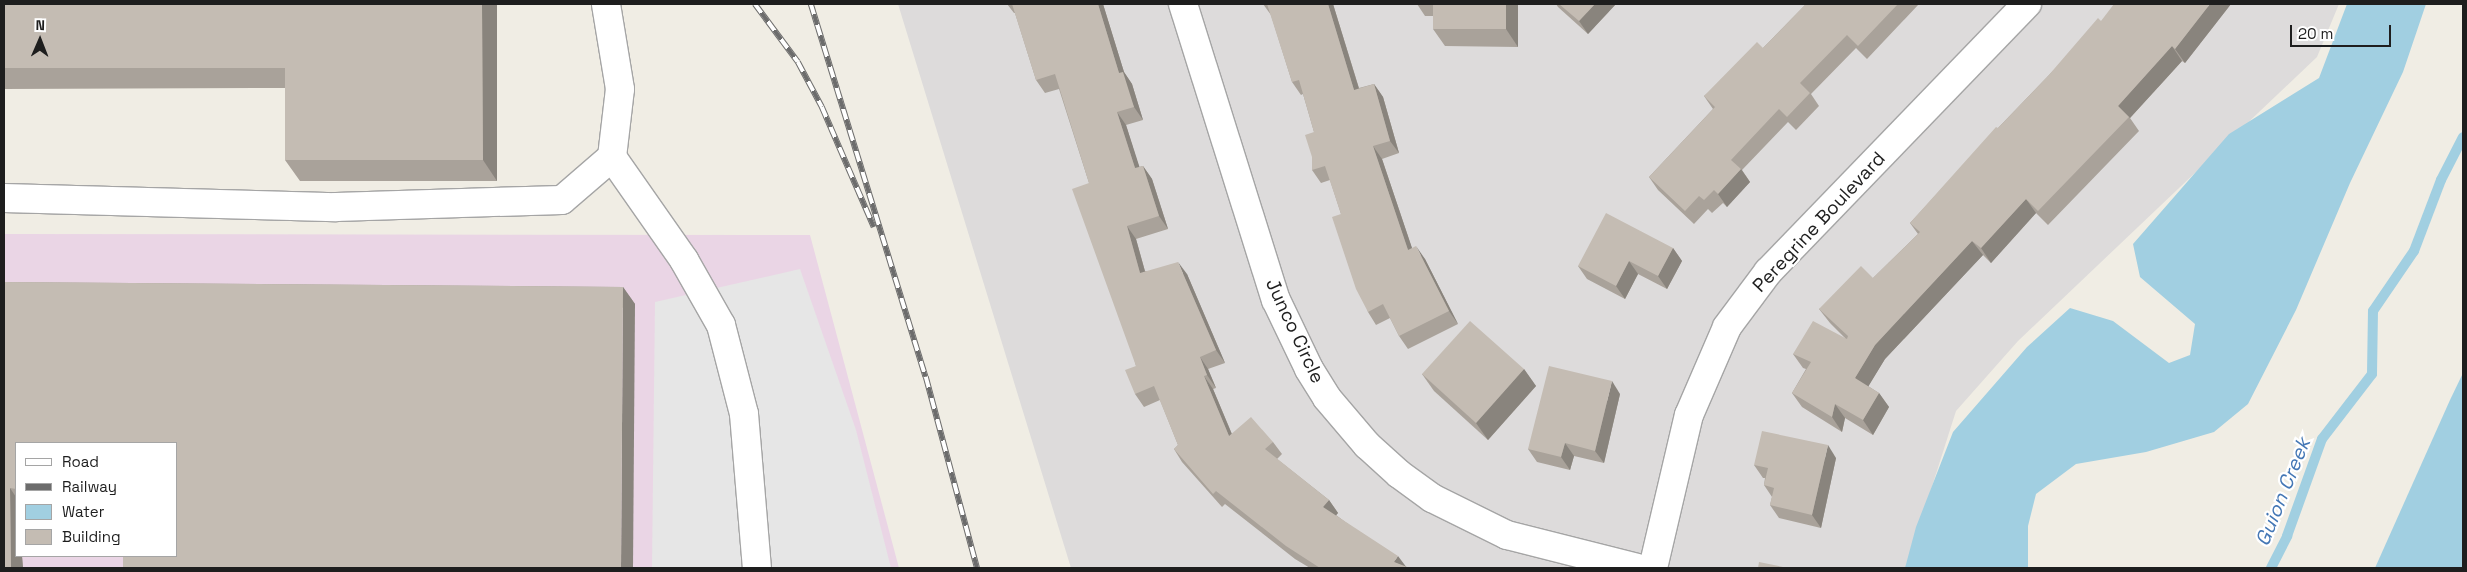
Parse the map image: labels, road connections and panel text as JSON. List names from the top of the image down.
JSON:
{
  "streets": {
    "street": ["Peregrine Boulevard", "Junco Circle"]
  },
  "water": ["Guion Creek"],
  "legend": [
    "Road",
    "Railway",
    "Water",
    "Building"
  ],
  "scale_bar": "20 m",
  "north": "top"
}
